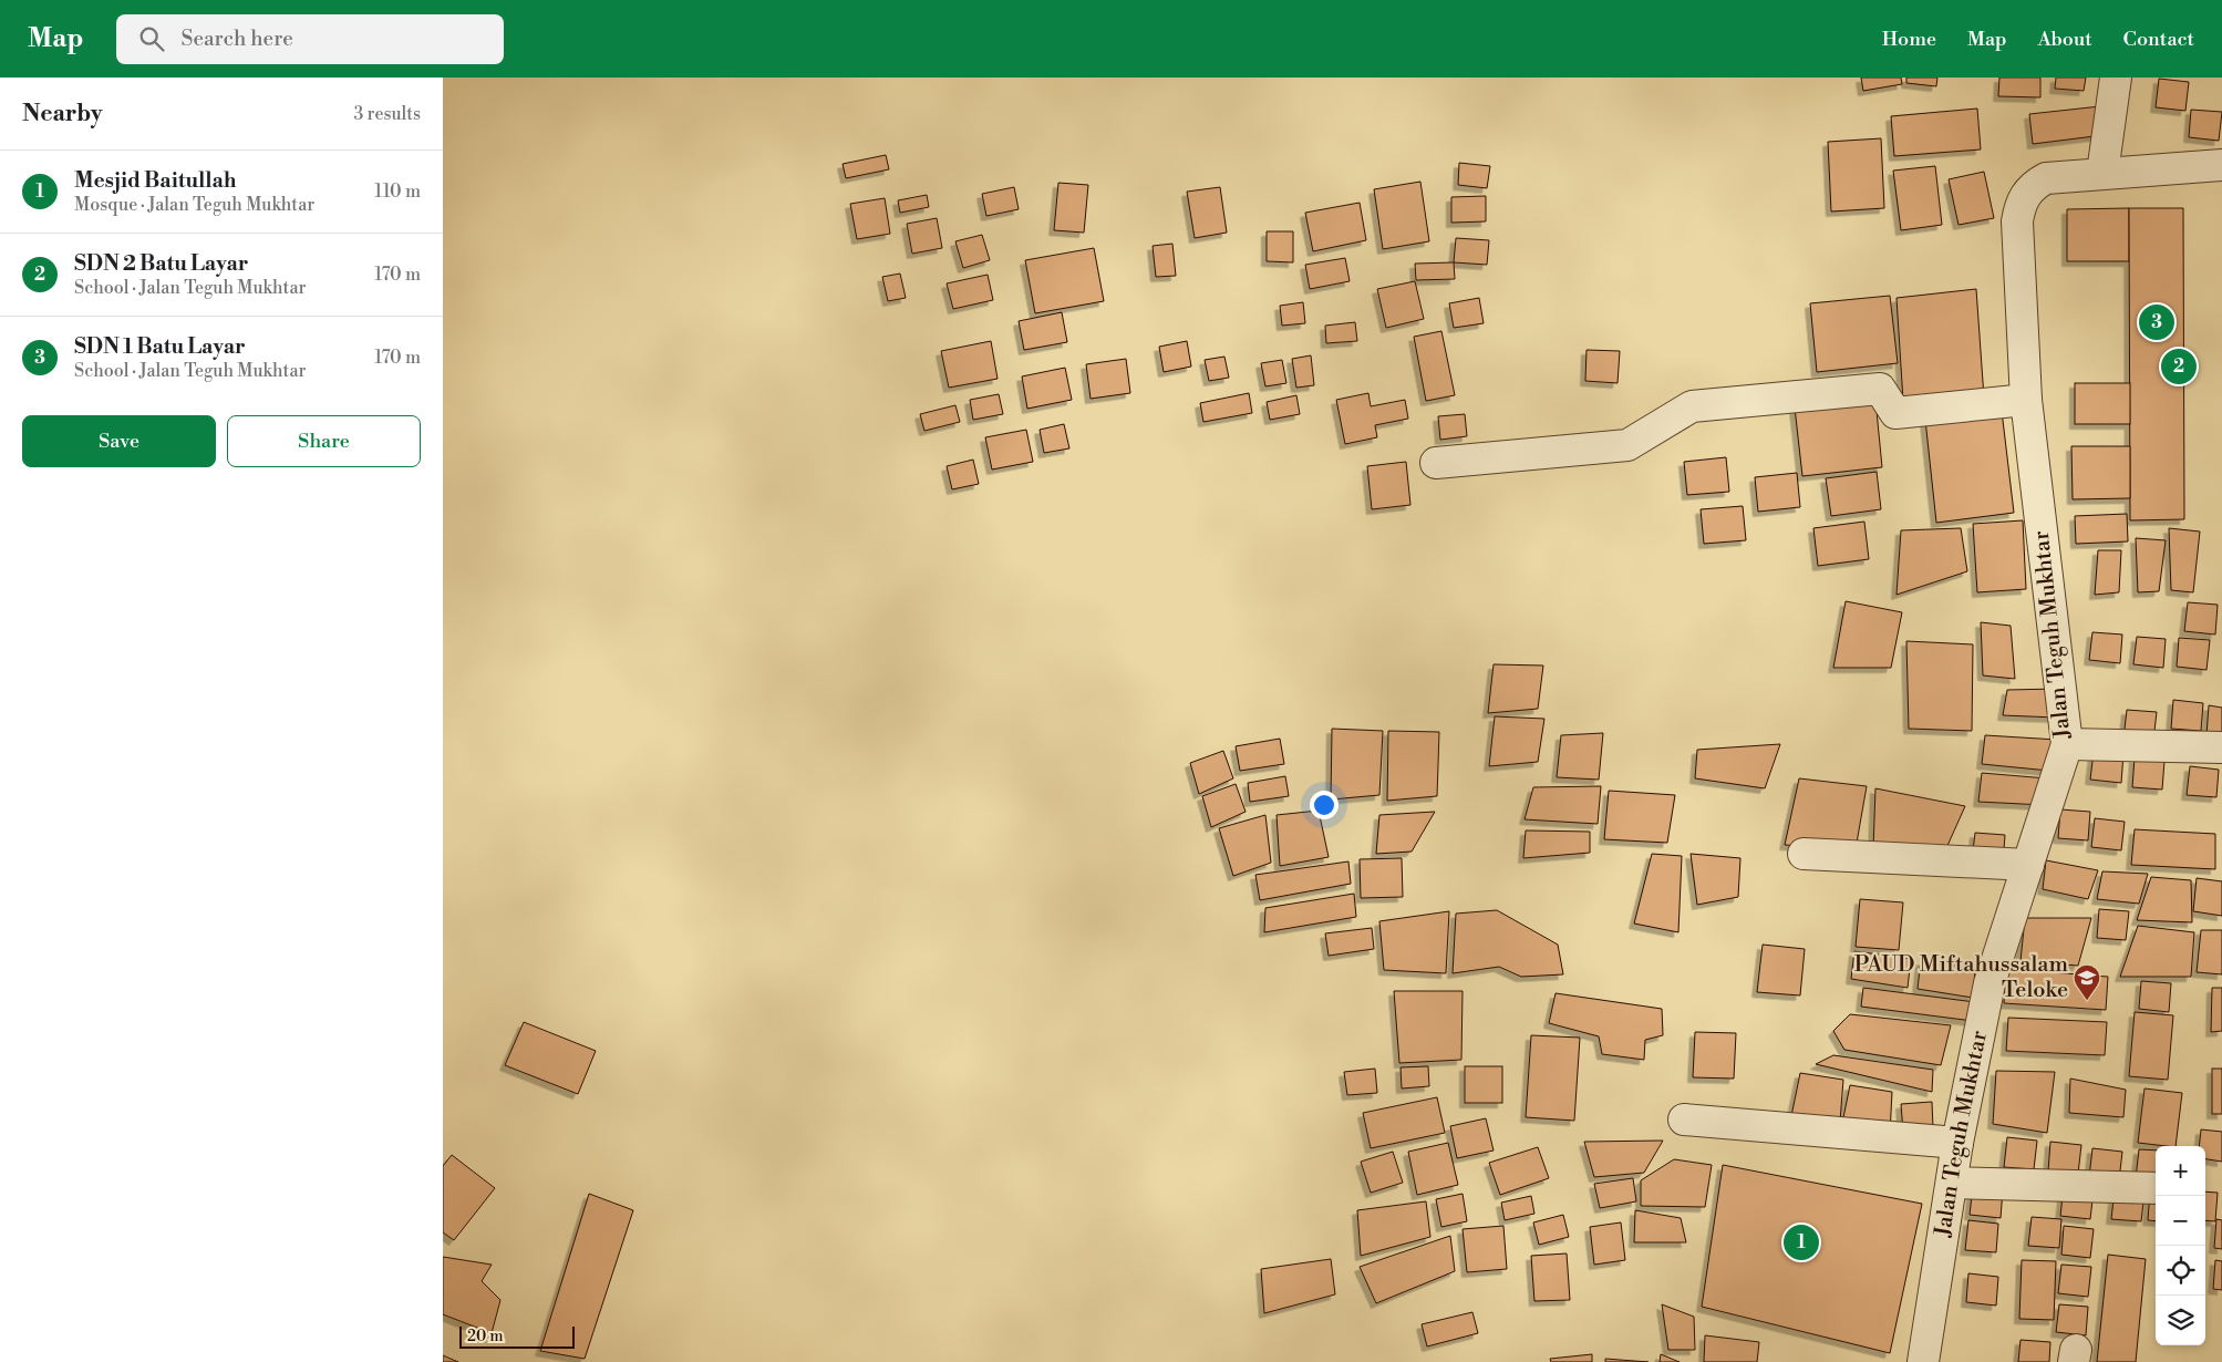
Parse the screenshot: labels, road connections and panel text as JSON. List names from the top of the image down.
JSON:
{
  "streets": {
    "street": ["Jalan Teguh Mukhtar"]
  },
  "places": {
    "school or university": ["PAUD Miftahussalam Teloke"]
  },
  "scale_bar": "20 m",
  "page": {
    "header": "Map",
    "search": "Search here",
    "nav": [
      "Home",
      "Map",
      "About",
      "Contact"
    ],
    "heading": ["Nearby", "3 results"],
    "list": [
      {
        "mark": "1",
        "name": "Mesjid Baitullah",
        "note": "Mosque · Jalan Teguh Mukhtar",
        "value": "110 m"
      },
      {
        "mark": "2",
        "name": "SDN 2 Batu Layar",
        "note": "School · Jalan Teguh Mukhtar",
        "value": "170 m"
      },
      {
        "mark": "3",
        "name": "SDN 1 Batu Layar",
        "note": "School · Jalan Teguh Mukhtar",
        "value": "170 m"
      }
    ],
    "pins": ["3", "2", "1"],
    "buttons": ["Save", "Share"],
    "map_buttons": ["+", "−"],
    "scale": "20 m"
  }
}
